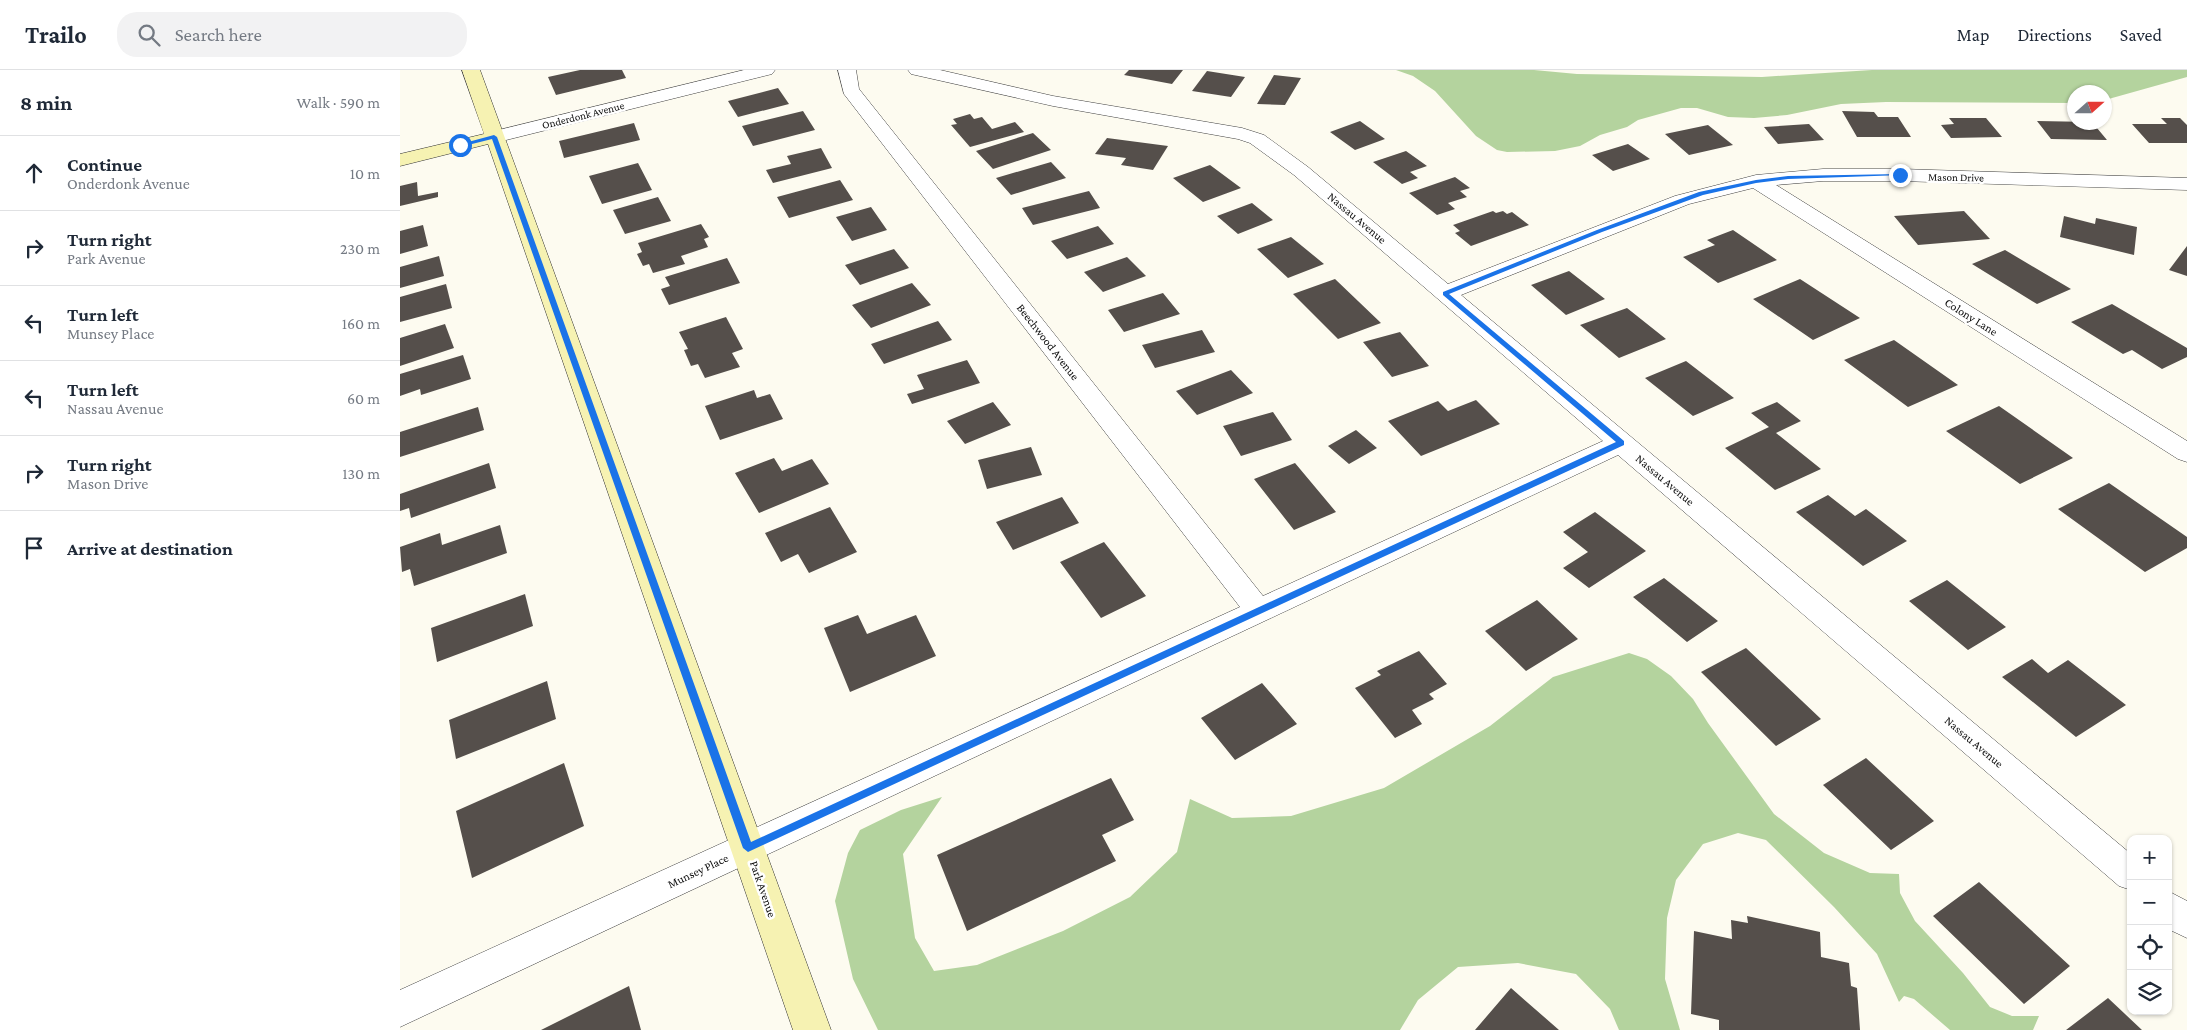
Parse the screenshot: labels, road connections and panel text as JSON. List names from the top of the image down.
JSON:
{
  "streets": {
    "street": [
      "Onderdonk Avenue",
      "Mason Drive",
      "Nassau Avenue",
      "Colony Lane",
      "Beechwood Avenue",
      "Munsey Place",
      "Park Avenue"
    ]
  },
  "crossings": [
    ["Onderdonk Avenue", "Park Avenue"],
    ["Mason Drive", "Nassau Avenue"],
    ["Mason Drive", "Colony Lane"],
    ["Nassau Avenue", "Munsey Place"],
    ["Beechwood Avenue", "Munsey Place"],
    ["Munsey Place", "Park Avenue"]
  ],
  "north": "right",
  "page": {
    "header": "Trailo",
    "search": "Search here",
    "nav": ["Map", "Directions", "Saved"],
    "heading": ["8 min", "Walk · 590 m"],
    "list": [
      ["Continue", "Onderdonk Avenue", "10 m"],
      ["Turn right", "Park Avenue", "230 m"],
      ["Turn left", "Munsey Place", "160 m"],
      ["Turn left", "Nassau Avenue", "60 m"],
      ["Turn right", "Mason Drive", "130 m"],
      "Arrive at destination"
    ],
    "map_buttons": ["+", "−"]
  }
}
